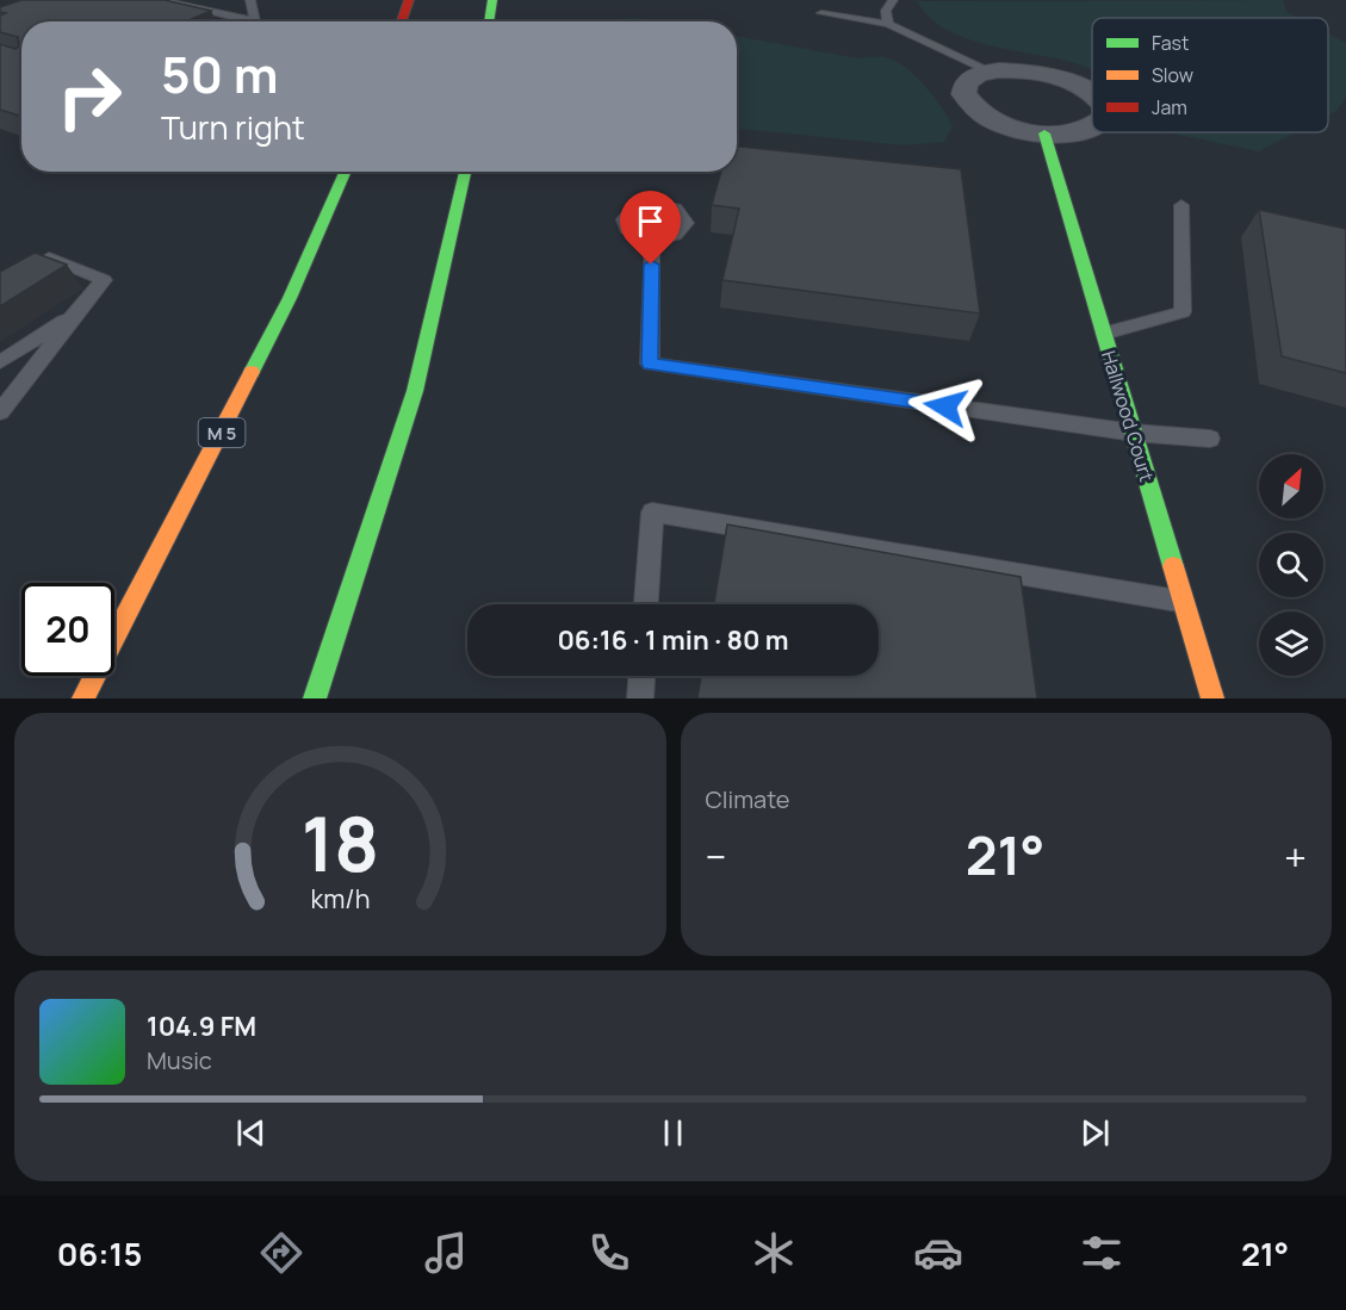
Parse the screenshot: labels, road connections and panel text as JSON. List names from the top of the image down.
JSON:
{
  "streets": {
    "main road": ["Hallwood Court", "M 5"]
  },
  "legend": ["Fast", "Slow", "Jam"],
  "north": "top right",
  "page": {
    "turn": ["50 m", "Turn right"],
    "limit": "20",
    "trip": "06:16 · 1 min · 80 m",
    "tile": "Climate",
    "heat": ["−", "21°", "+"],
    "song": ["104.9 FM", "Music"],
    "tabs": ["06:15", "21°"],
    "gauge": ["18", "km/h"]
  }
}
